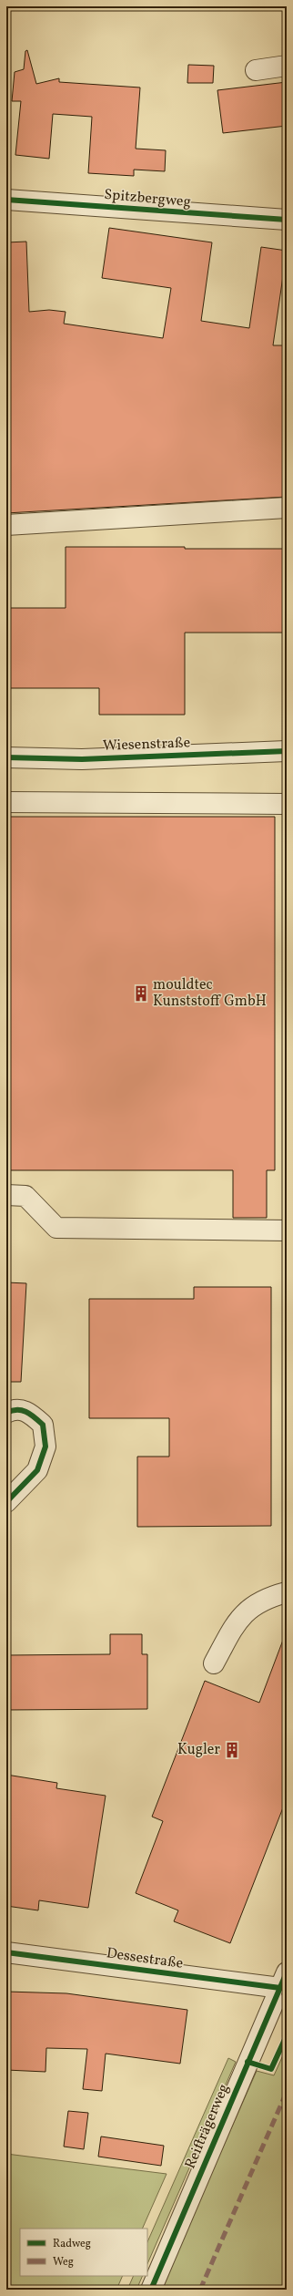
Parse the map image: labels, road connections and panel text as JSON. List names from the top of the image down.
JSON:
{
  "streets": {
    "street": [
      "Spitzbergweg",
      "Wiesenstraße",
      "Dessestraße",
      "Reifträgerweg"
    ]
  },
  "crossings": [
    ["Dessestraße", "Reifträgerweg"]
  ],
  "places": {
    "building": ["mouldtec Kunststoff GmbH", "Kugler"]
  },
  "legend": ["Radweg", "Weg"]
}
